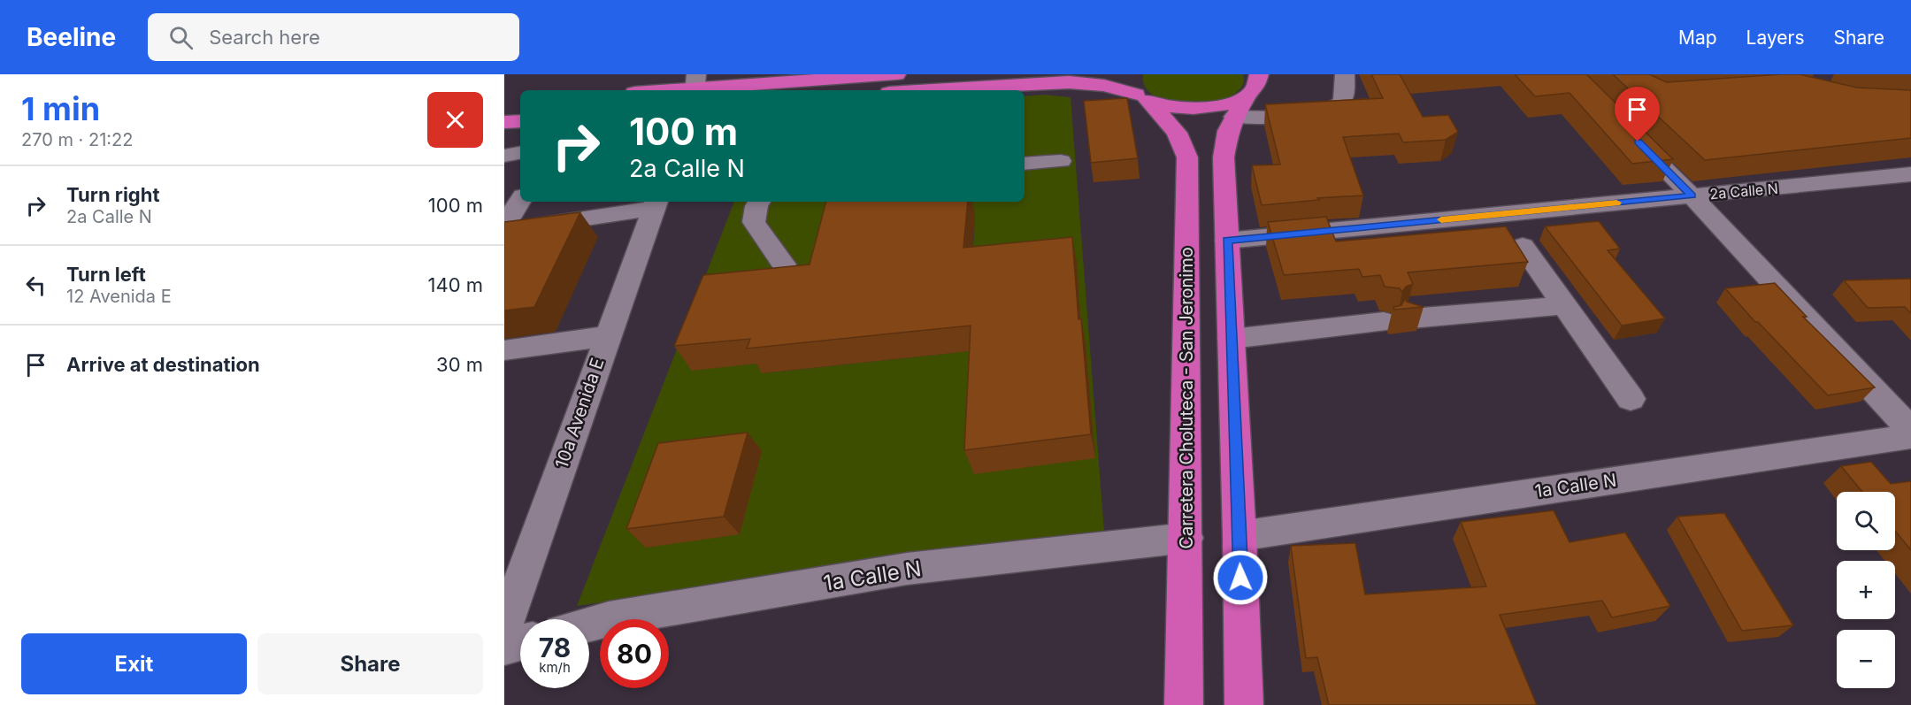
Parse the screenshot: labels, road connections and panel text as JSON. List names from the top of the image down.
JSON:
{
  "streets": {
    "highway": ["Carretera Choluteca - San Jeronimo"],
    "street": ["2a Calle N", "10a Avenida E", "1a Calle N"]
  },
  "crossings": [
    ["Carretera Choluteca - San Jeronimo", "1a Calle N"]
  ],
  "page": {
    "header": "Beeline",
    "search": "Search here",
    "nav": ["Map", "Layers", "Share"],
    "heading": ["1 min", "270 m · 21:22"],
    "turn": ["100 m", "2a Calle N"],
    "list": [
      {
        "name": "Turn right",
        "note": "2a Calle N",
        "value": "100 m"
      },
      {
        "name": "Turn left",
        "note": "12 Avenida E",
        "value": "140 m"
      },
      {
        "name": "Arrive at destination",
        "value": "30 m"
      }
    ],
    "map_buttons": ["+", "−"],
    "speed": "78 km/h",
    "limit": "80",
    "buttons": ["Exit", "Share"]
  }
}
